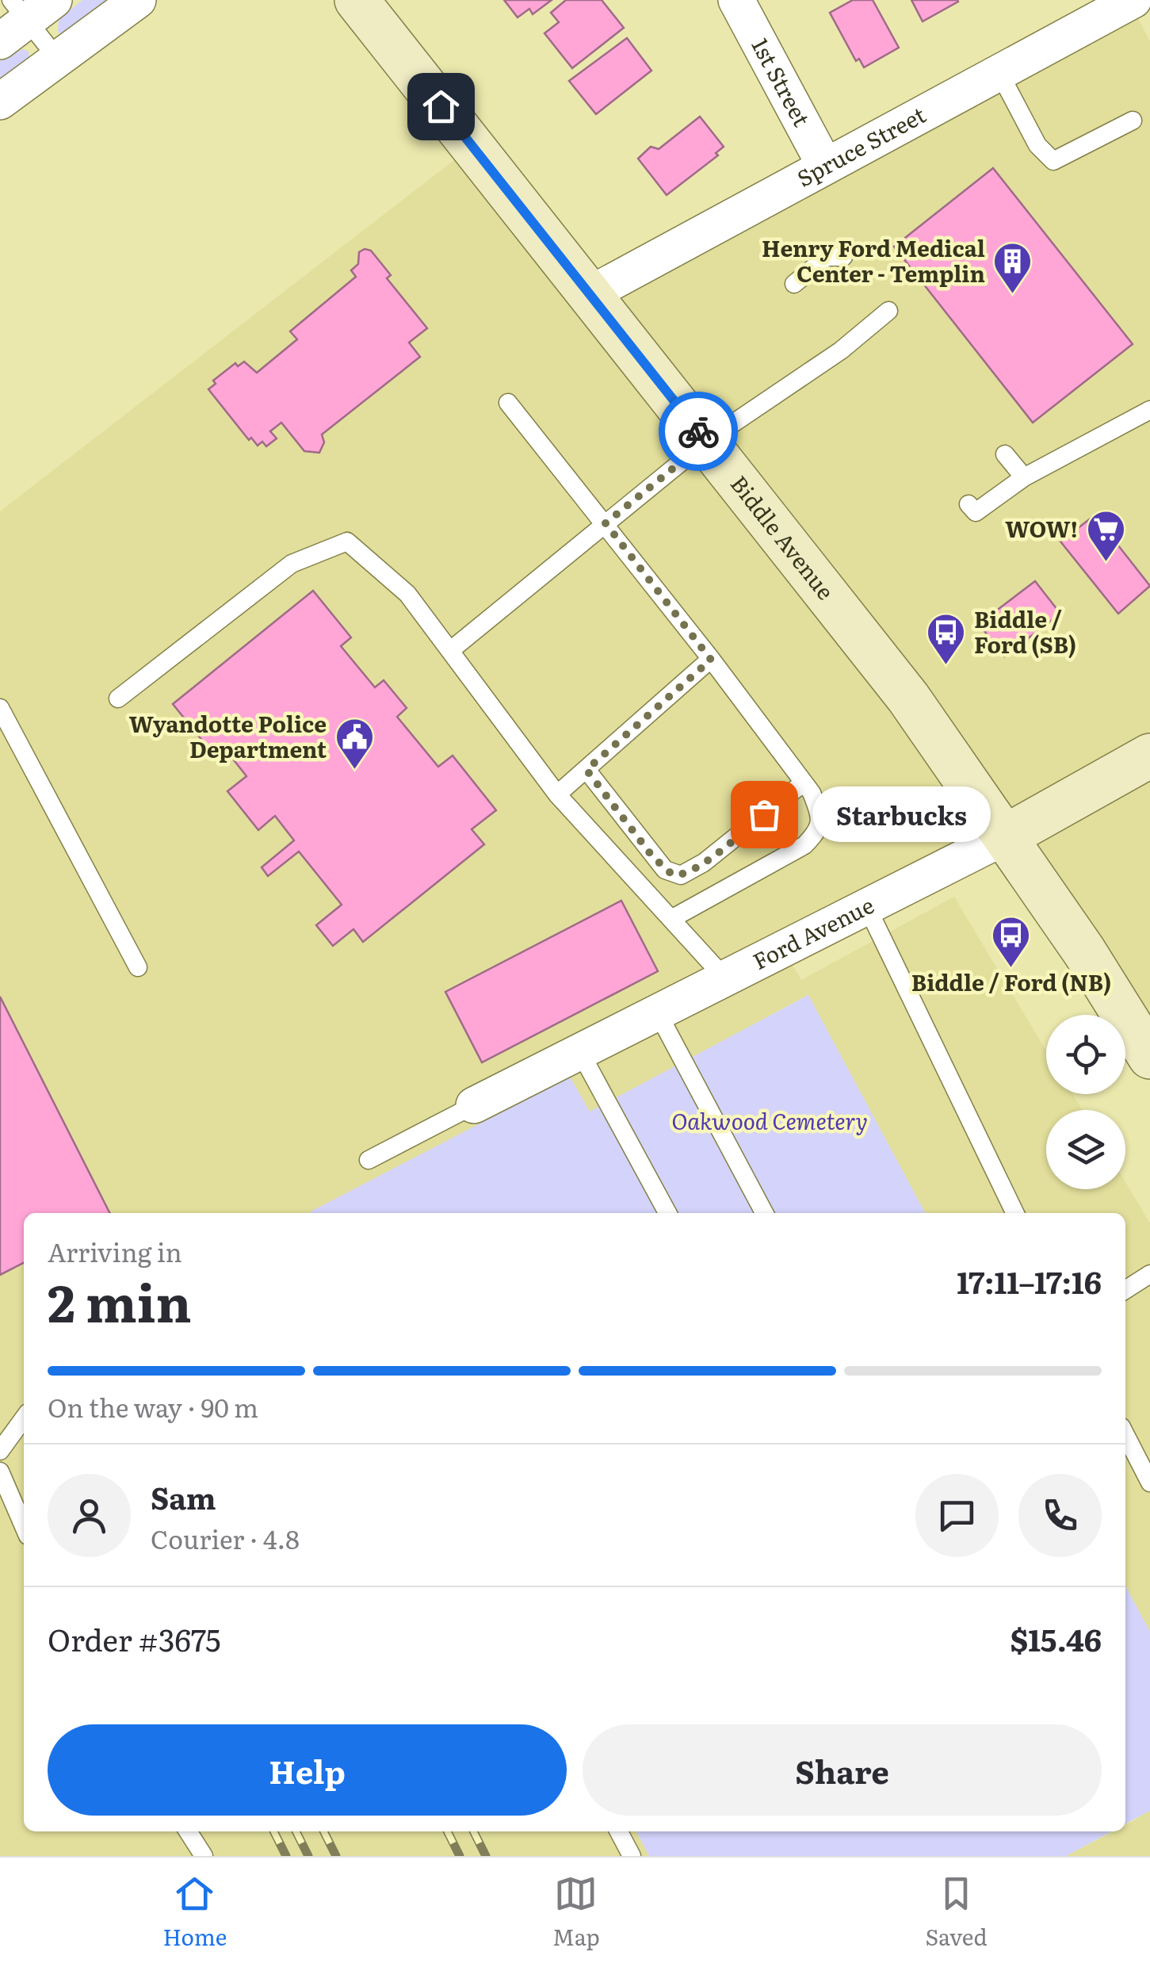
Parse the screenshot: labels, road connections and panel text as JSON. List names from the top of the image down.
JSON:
{
  "streets": {
    "main road": ["Biddle Avenue", "Ford Avenue"],
    "street": ["1st Street", "Spruce Street"]
  },
  "crossings": [
    ["1st Street", "Spruce Street"],
    ["Spruce Street", "Biddle Avenue"],
    ["Biddle Avenue", "Ford Avenue"]
  ],
  "parks": ["Oakwood Cemetery"],
  "places": {
    "building": ["Henry Ford Medical Center - Templin"],
    "supermarket": ["WOW!"],
    "bus stop": ["Biddle / Ford (SB)", "Biddle / Ford (NB)"],
    "public building": ["Wyandotte Police Department"],
    "other": ["Starbucks"]
  },
  "page": {
    "bubble": "Starbucks",
    "heading": ["2 min", "Arriving in", "17:11–17:16"],
    "panel": [
      "Sam",
      "Courier · 4.8",
      "Order #3675",
      "$15.46"
    ],
    "bar": "On the way · 90 m",
    "buttons": ["Help", "Share"],
    "tabs": ["Home", "Map", "Saved"]
  }
}
